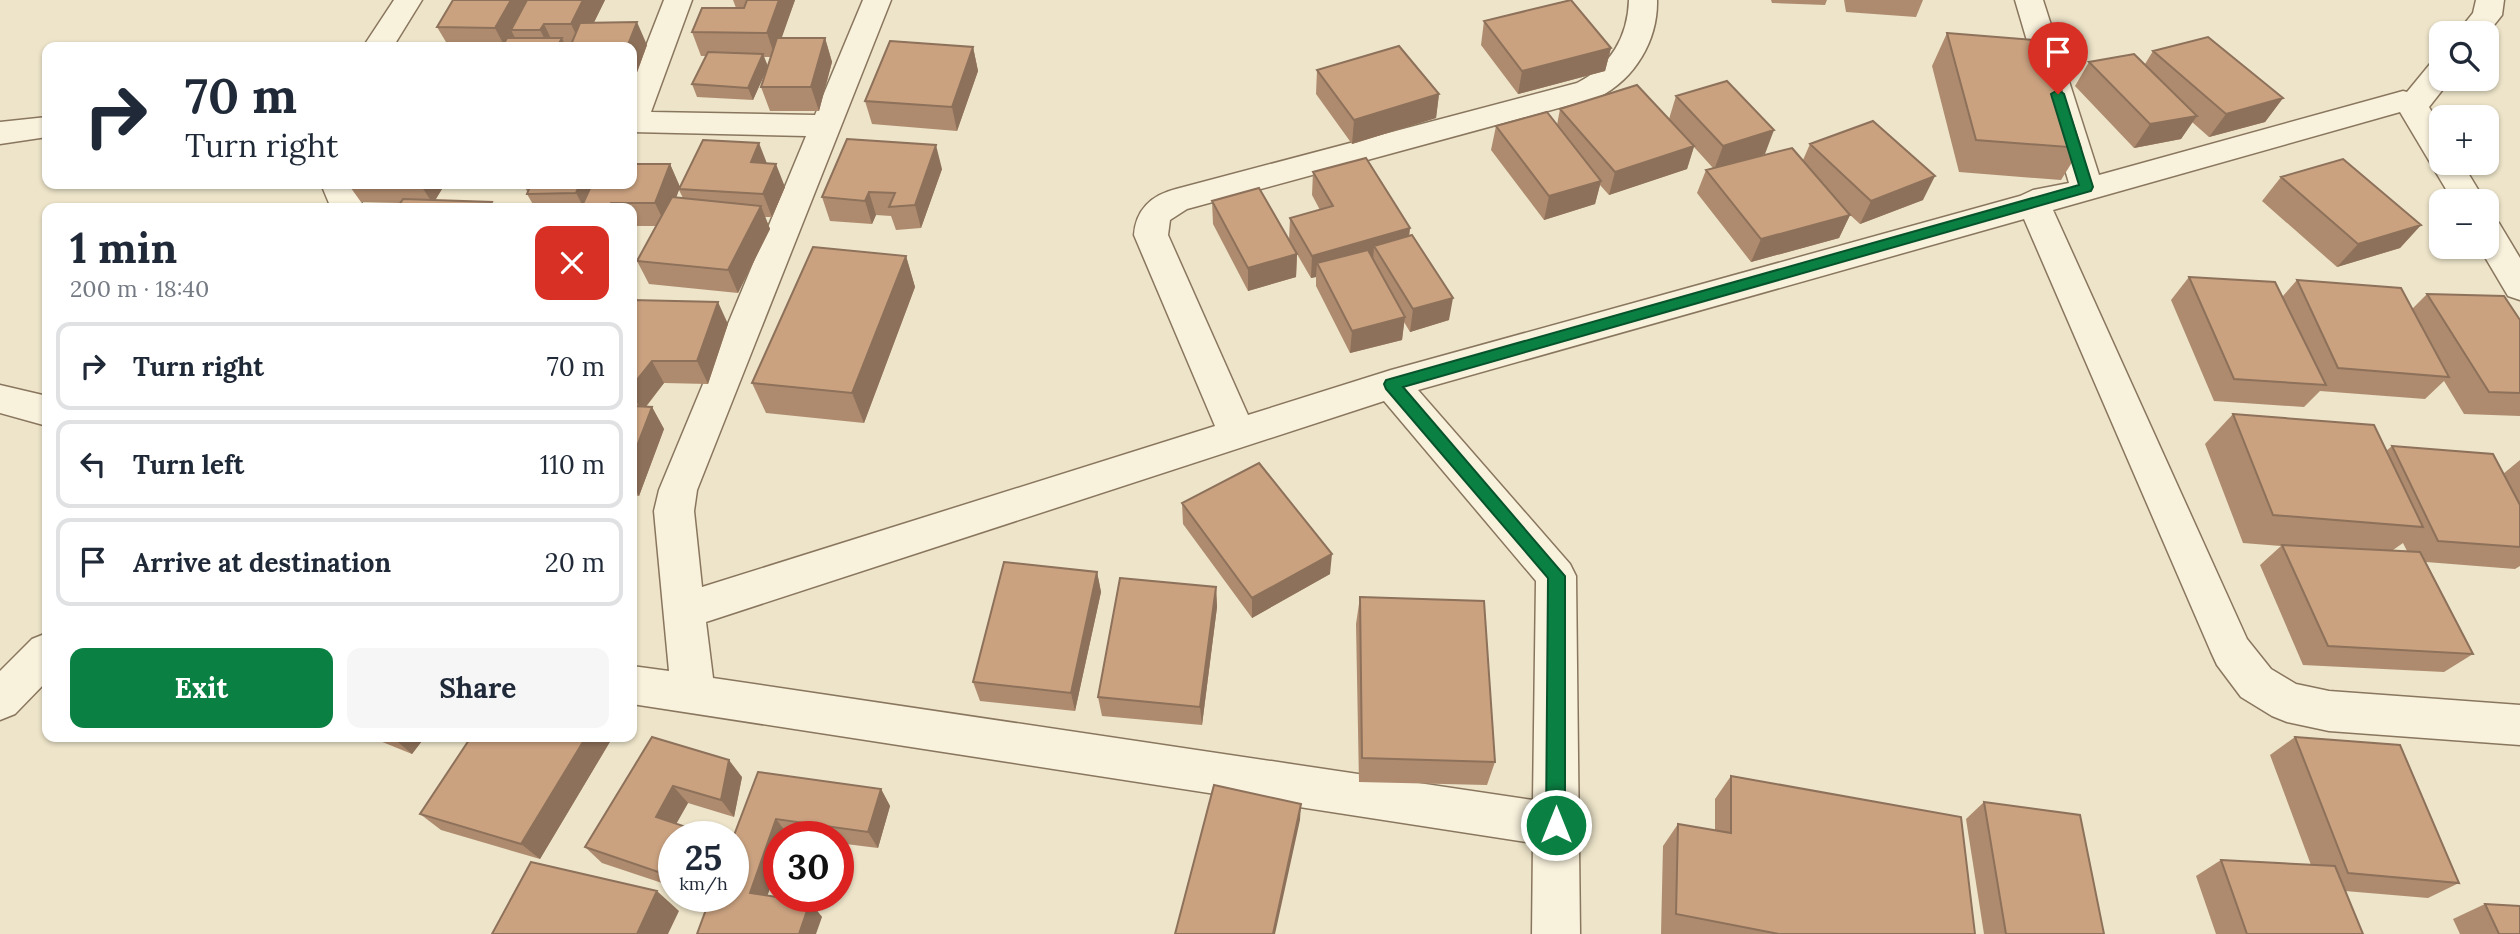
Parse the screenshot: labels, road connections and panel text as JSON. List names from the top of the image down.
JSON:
{
  "page": {
    "map_buttons": ["+", "−"],
    "turn": ["70 m", "Turn right"],
    "heading": ["1 min", "200 m · 18:40"],
    "list": [
      {
        "name": "Turn right",
        "value": "70 m"
      },
      {
        "name": "Turn left",
        "value": "110 m"
      },
      {
        "name": "Arrive at destination",
        "value": "20 m"
      }
    ],
    "buttons": ["Exit", "Share"],
    "speed": "25 km/h",
    "limit": "30"
  }
}
